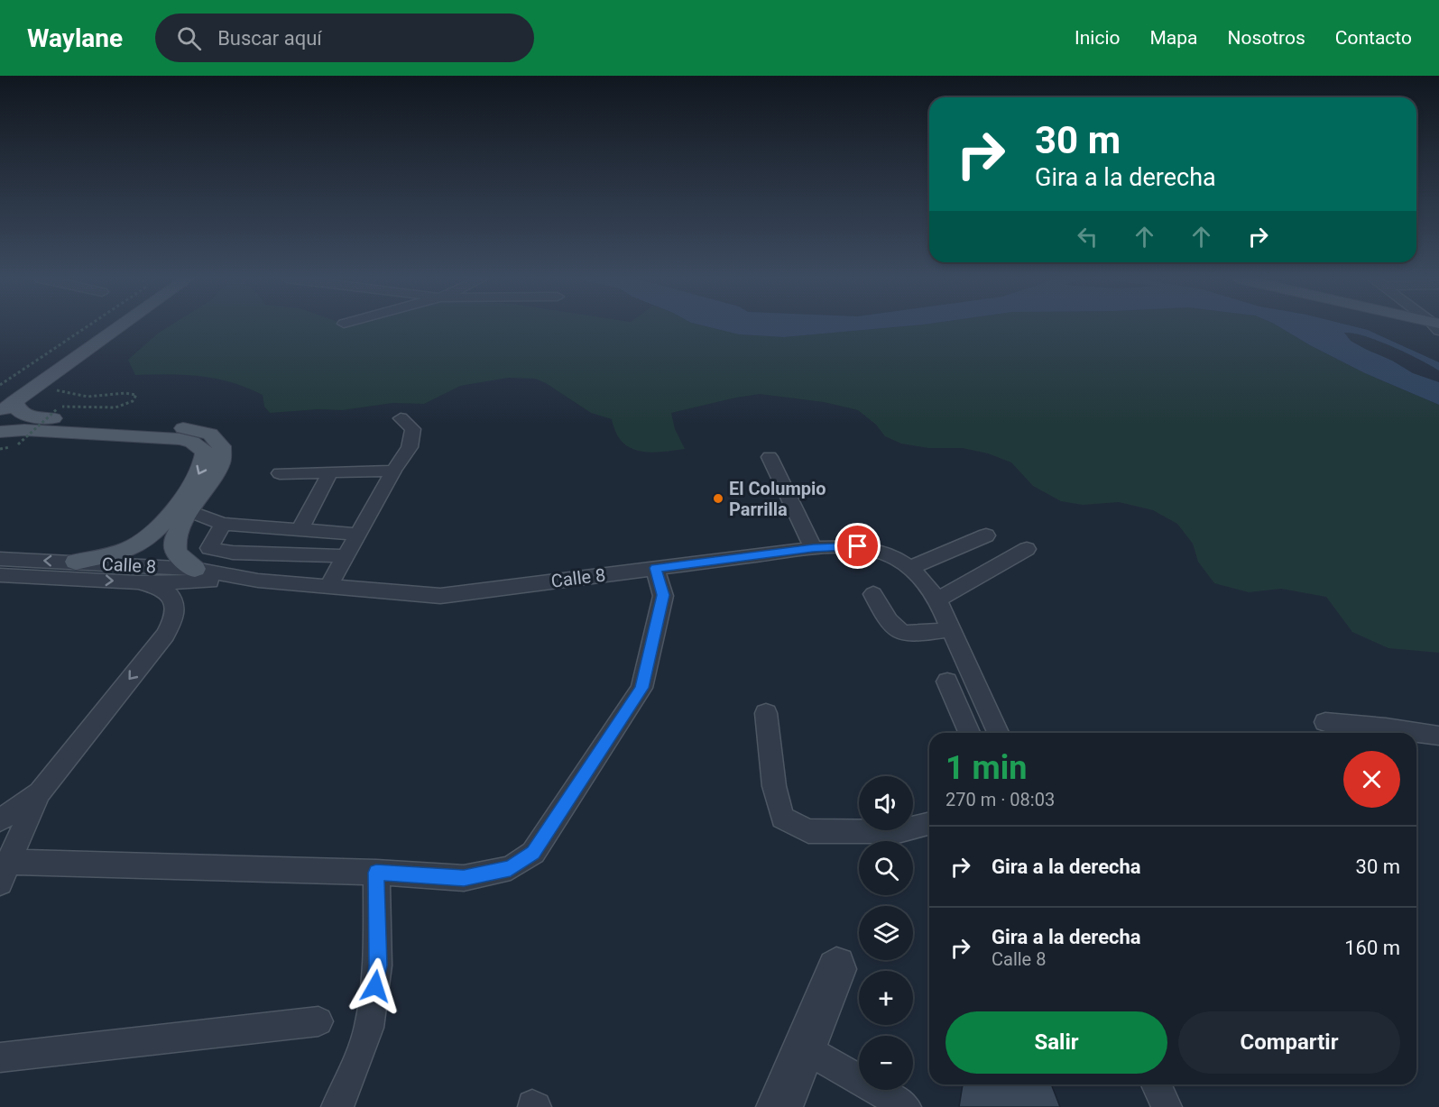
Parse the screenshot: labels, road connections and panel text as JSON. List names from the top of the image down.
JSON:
{
  "streets": {
    "street": ["Calle 8"]
  },
  "places": ["El Columpio Parrilla"],
  "page": {
    "header": "Waylane",
    "search": "Buscar aquí",
    "nav": [
      "Inicio",
      "Mapa",
      "Nosotros",
      "Contacto"
    ],
    "turn": ["30 m", "Gira a la derecha"],
    "heading": ["1 min", "270 m · 08:03"],
    "map_buttons": ["+", "−"],
    "list": [
      {
        "name": "Gira a la derecha",
        "value": "30 m"
      },
      {
        "name": "Gira a la derecha",
        "note": "Calle 8",
        "value": "160 m"
      }
    ],
    "buttons": ["Salir", "Compartir"]
  }
}
